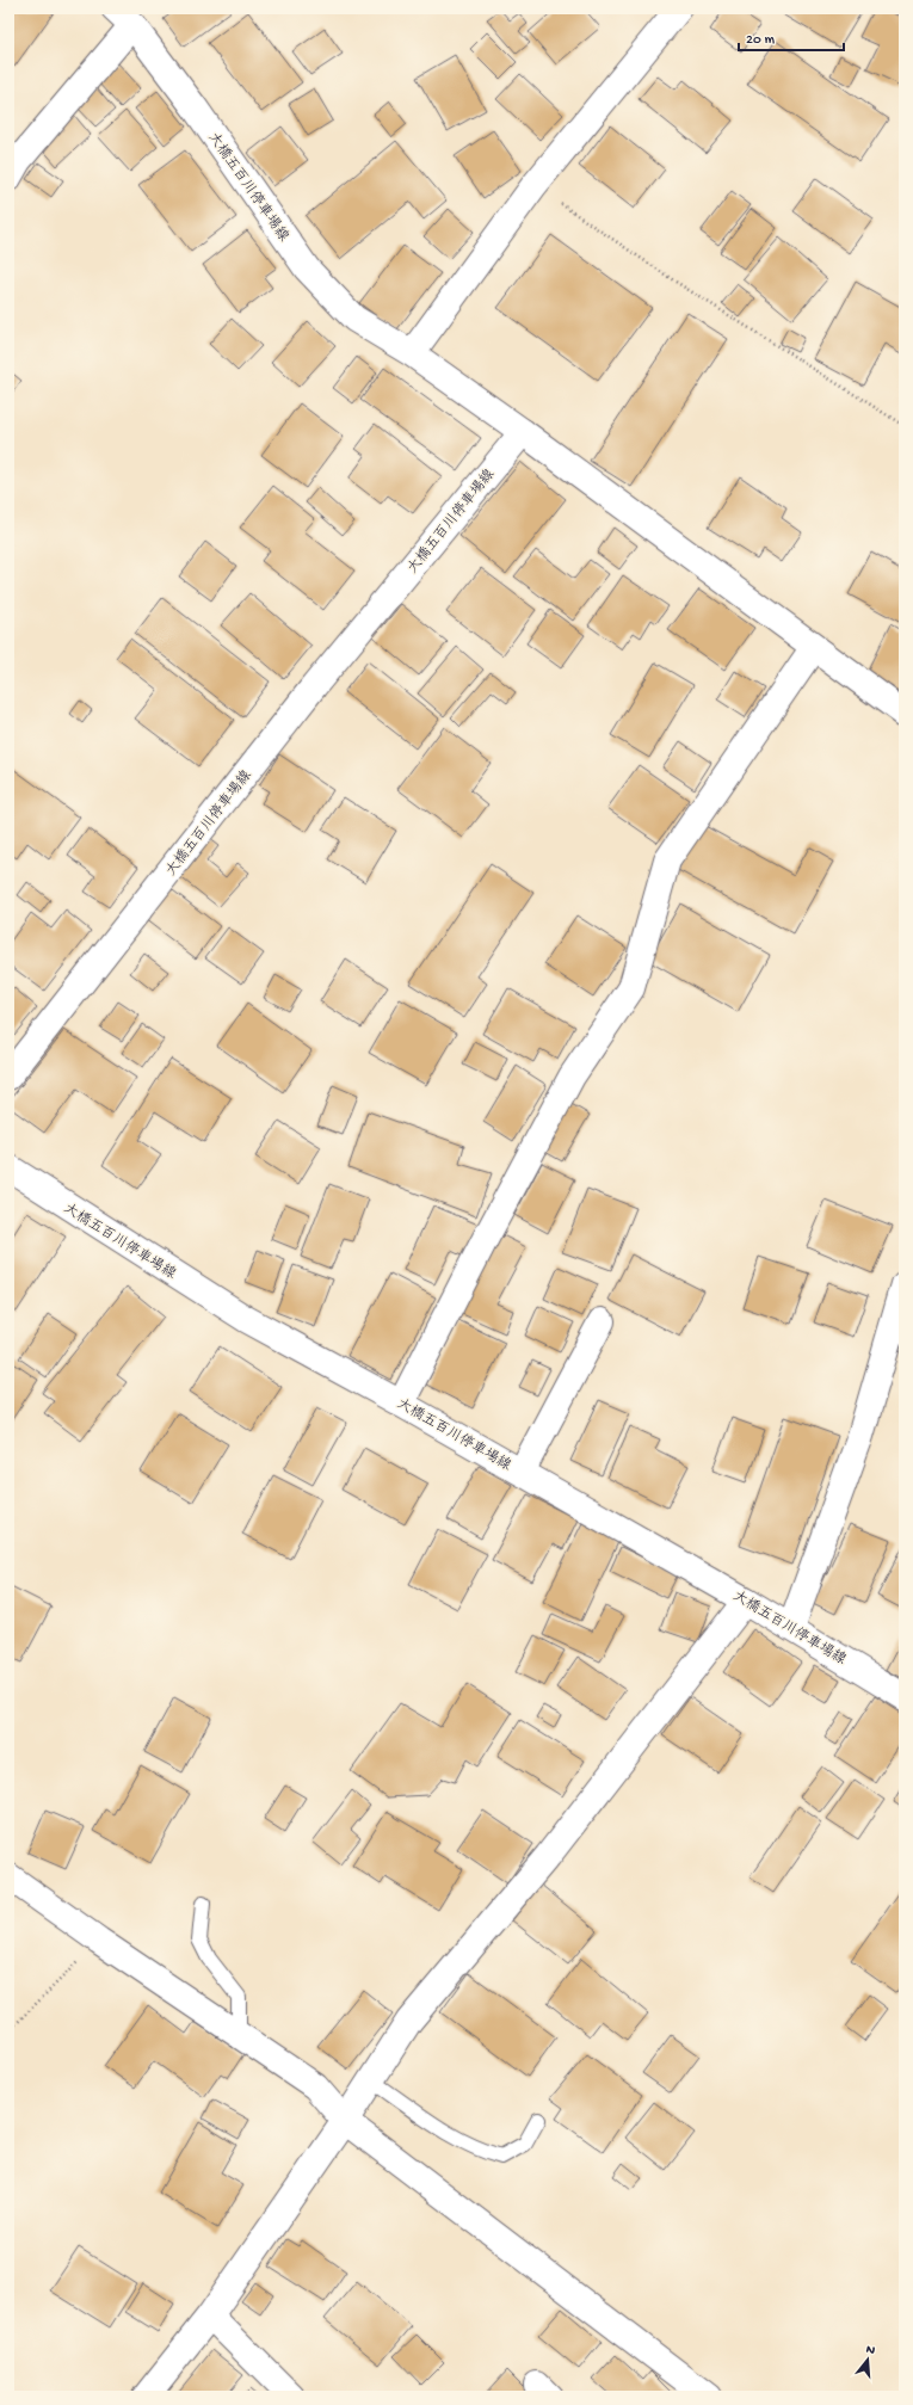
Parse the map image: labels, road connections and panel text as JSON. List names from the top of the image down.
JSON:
{
  "streets": {
    "street": ["大橋五百川停車場線"]
  },
  "scale_bar": "20 m",
  "north": "top"
}
